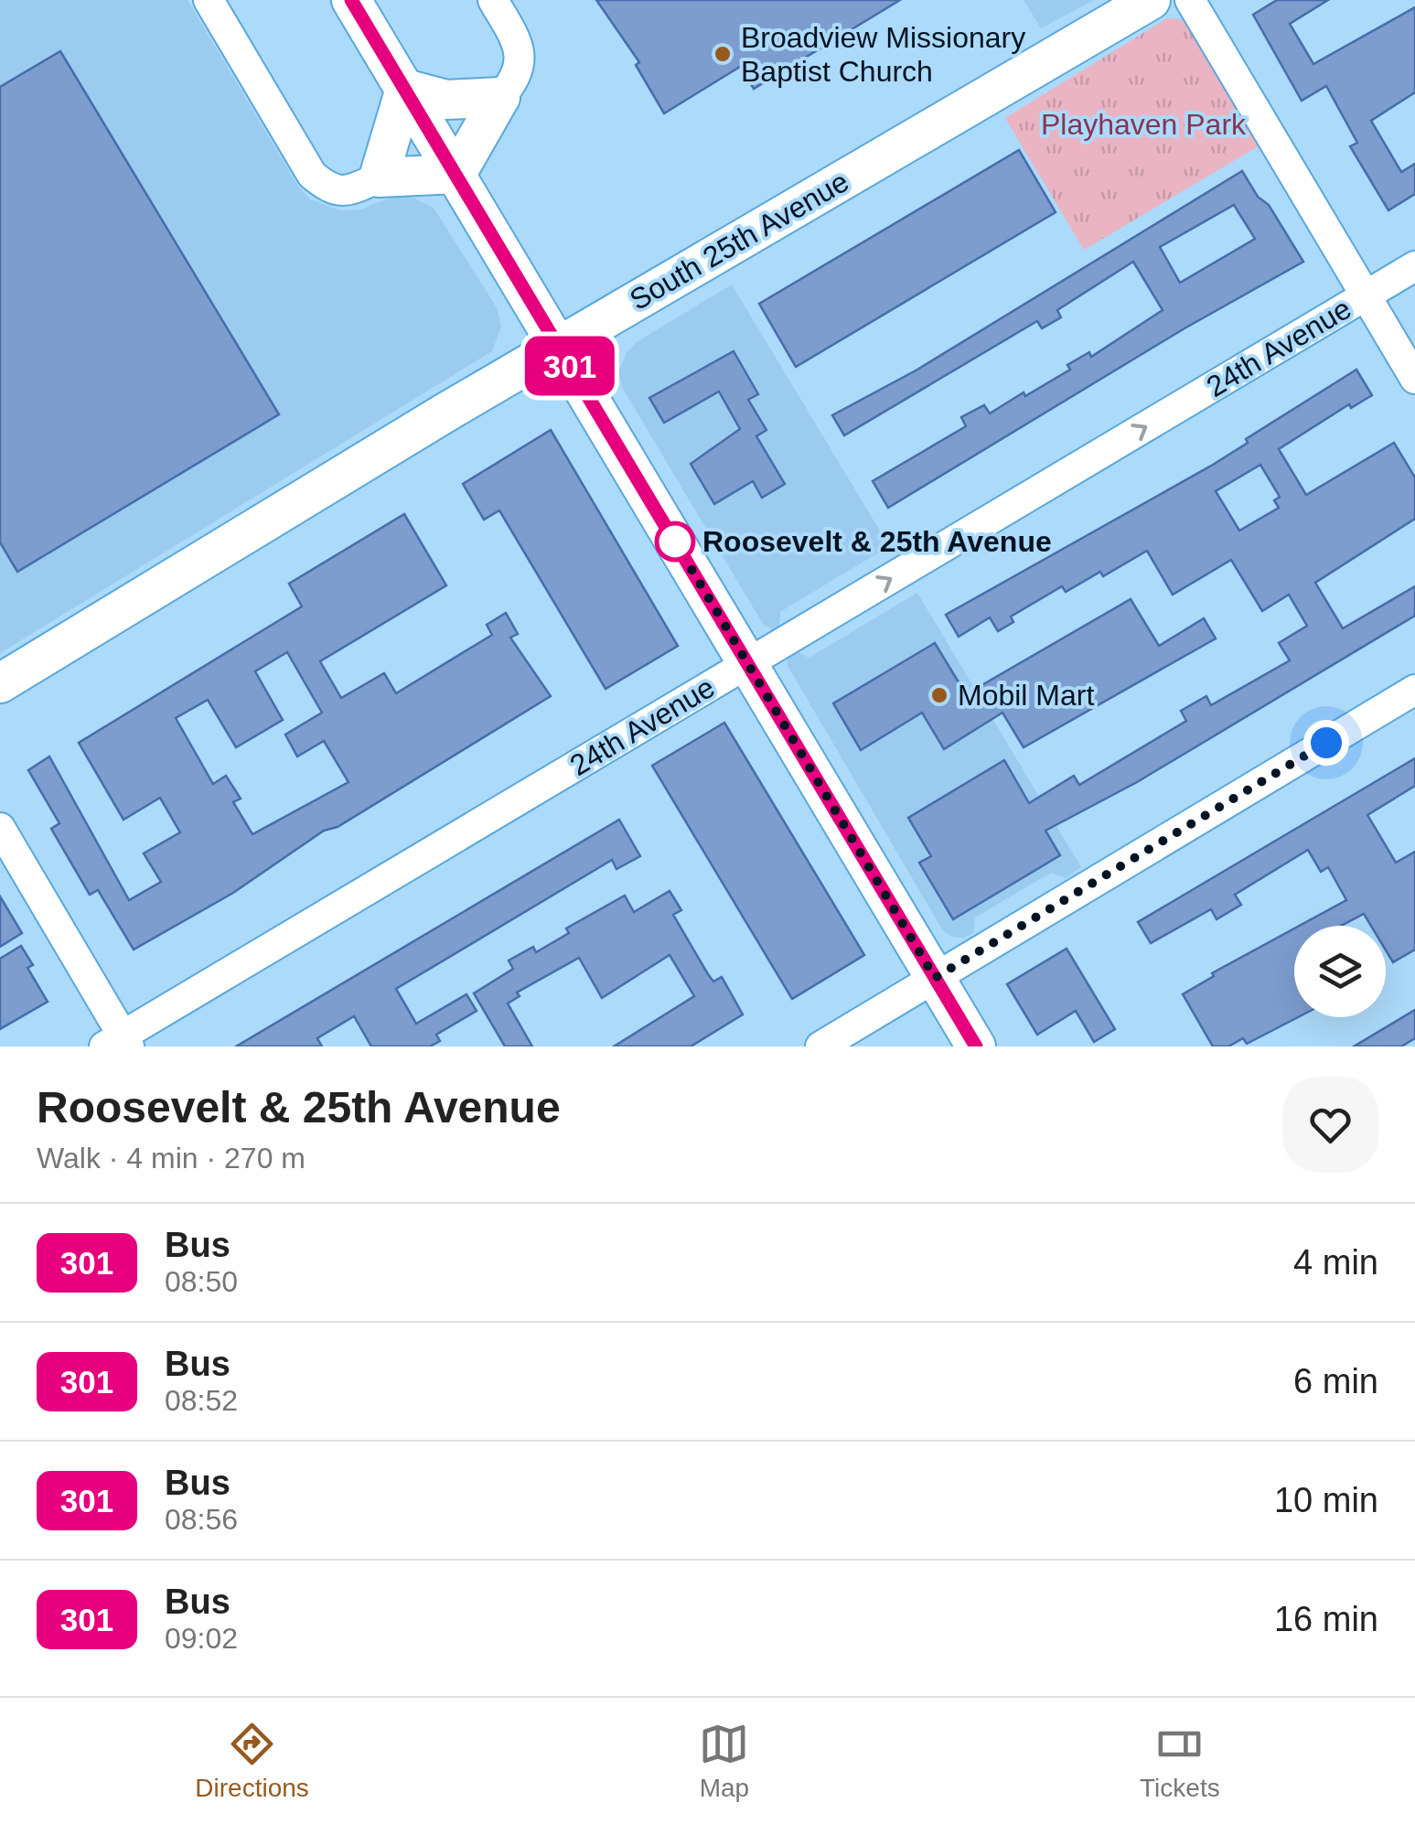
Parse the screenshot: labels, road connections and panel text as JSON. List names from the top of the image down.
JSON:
{
  "streets": {
    "main road": ["South 25th Avenue"],
    "street": ["24th Avenue"]
  },
  "one_way": ["24th Avenue"],
  "parks": ["Playhaven Park"],
  "places": ["Broadview Missionary Baptist Church", "Roosevelt & 25th Avenue", "Mobil Mart"],
  "lines": ["bus line 301"],
  "page": {
    "on_map": "301",
    "heading": ["Roosevelt & 25th Avenue", "Walk · 4 min · 270 m"],
    "list": [
      {
        "mark": "301",
        "name": "Bus",
        "note": "08:50",
        "value": "4 min"
      },
      {
        "mark": "301",
        "name": "Bus",
        "note": "08:52",
        "value": "6 min"
      },
      {
        "mark": "301",
        "name": "Bus",
        "note": "08:56",
        "value": "10 min"
      },
      {
        "mark": "301",
        "name": "Bus",
        "note": "09:02",
        "value": "16 min"
      }
    ],
    "tabs": ["Directions", "Map", "Tickets"]
  }
}
